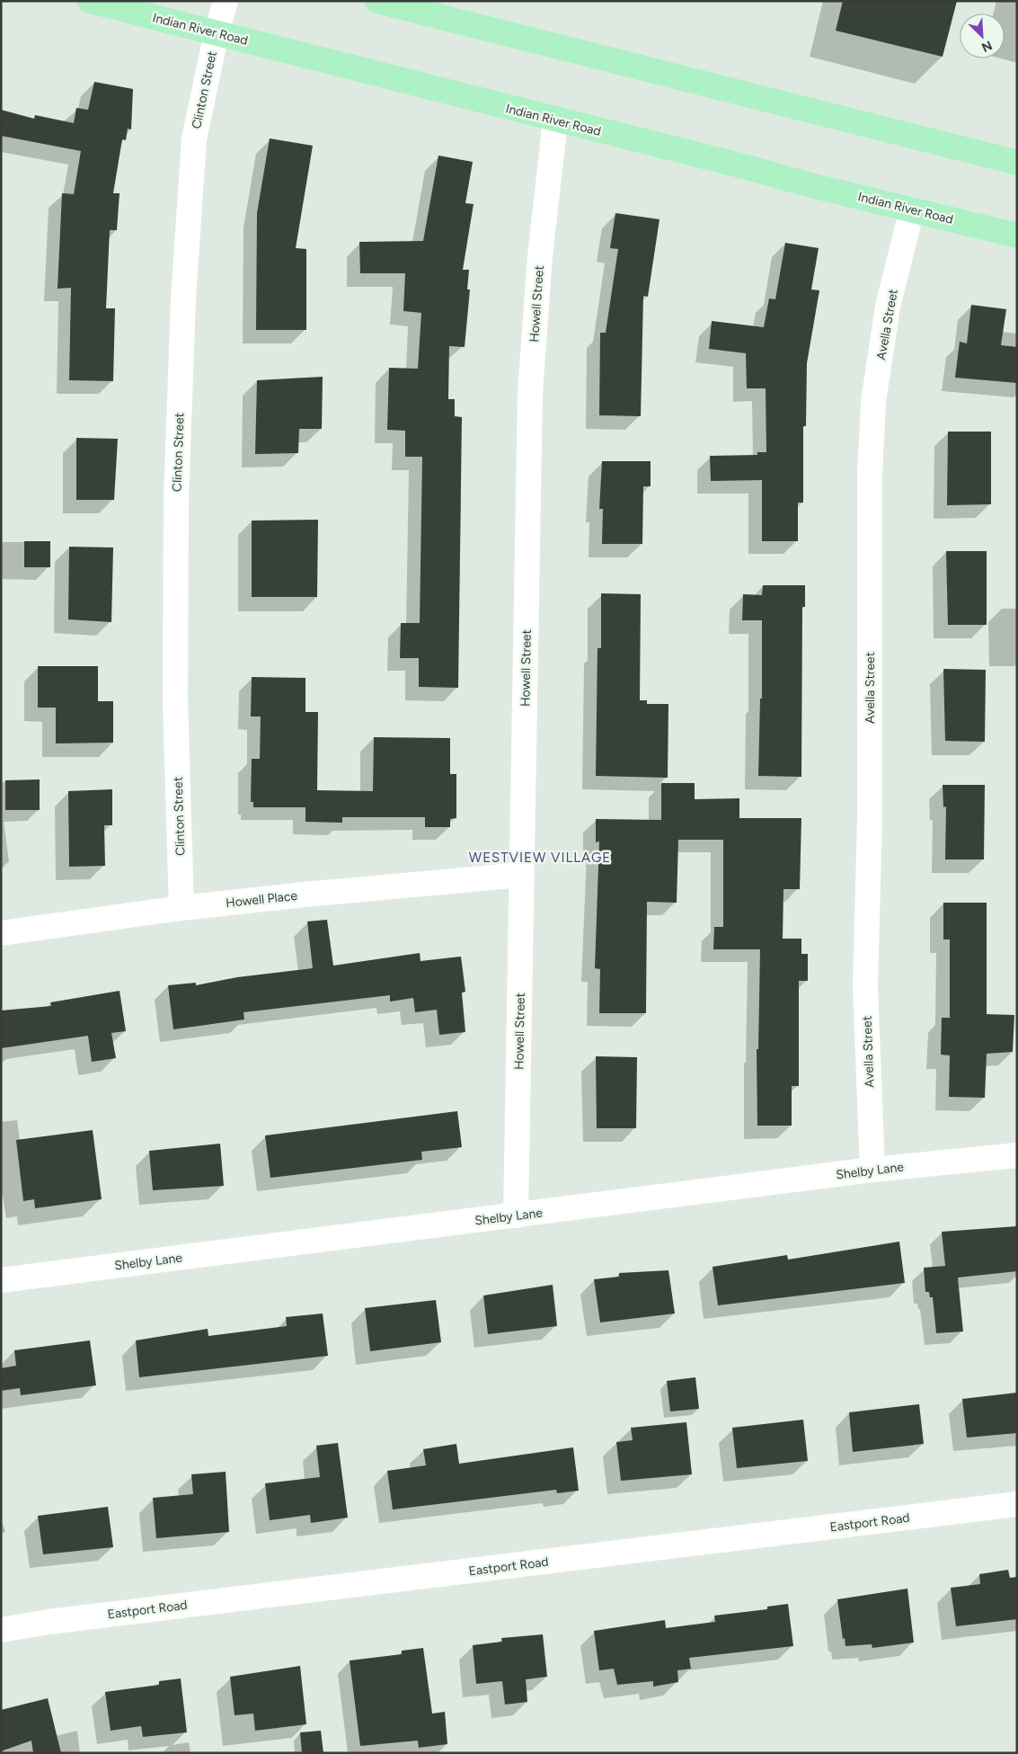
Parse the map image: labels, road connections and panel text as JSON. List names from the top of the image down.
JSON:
{
  "streets": {
    "main road": ["Indian River Road"],
    "street": [
      "Clinton Street",
      "Howell Street",
      "Avella Street",
      "Howell Place",
      "Shelby Lane",
      "Eastport Road"
    ]
  },
  "crossings": [
    ["Indian River Road", "Clinton Street"],
    ["Indian River Road", "Howell Street"],
    ["Indian River Road", "Avella Street"],
    ["Clinton Street", "Howell Place"],
    ["Howell Street", "Howell Place"],
    ["Howell Street", "Shelby Lane"],
    ["Avella Street", "Shelby Lane"]
  ],
  "districts": ["WESTVIEW VILLAGE"],
  "north": "bottom right"
}
